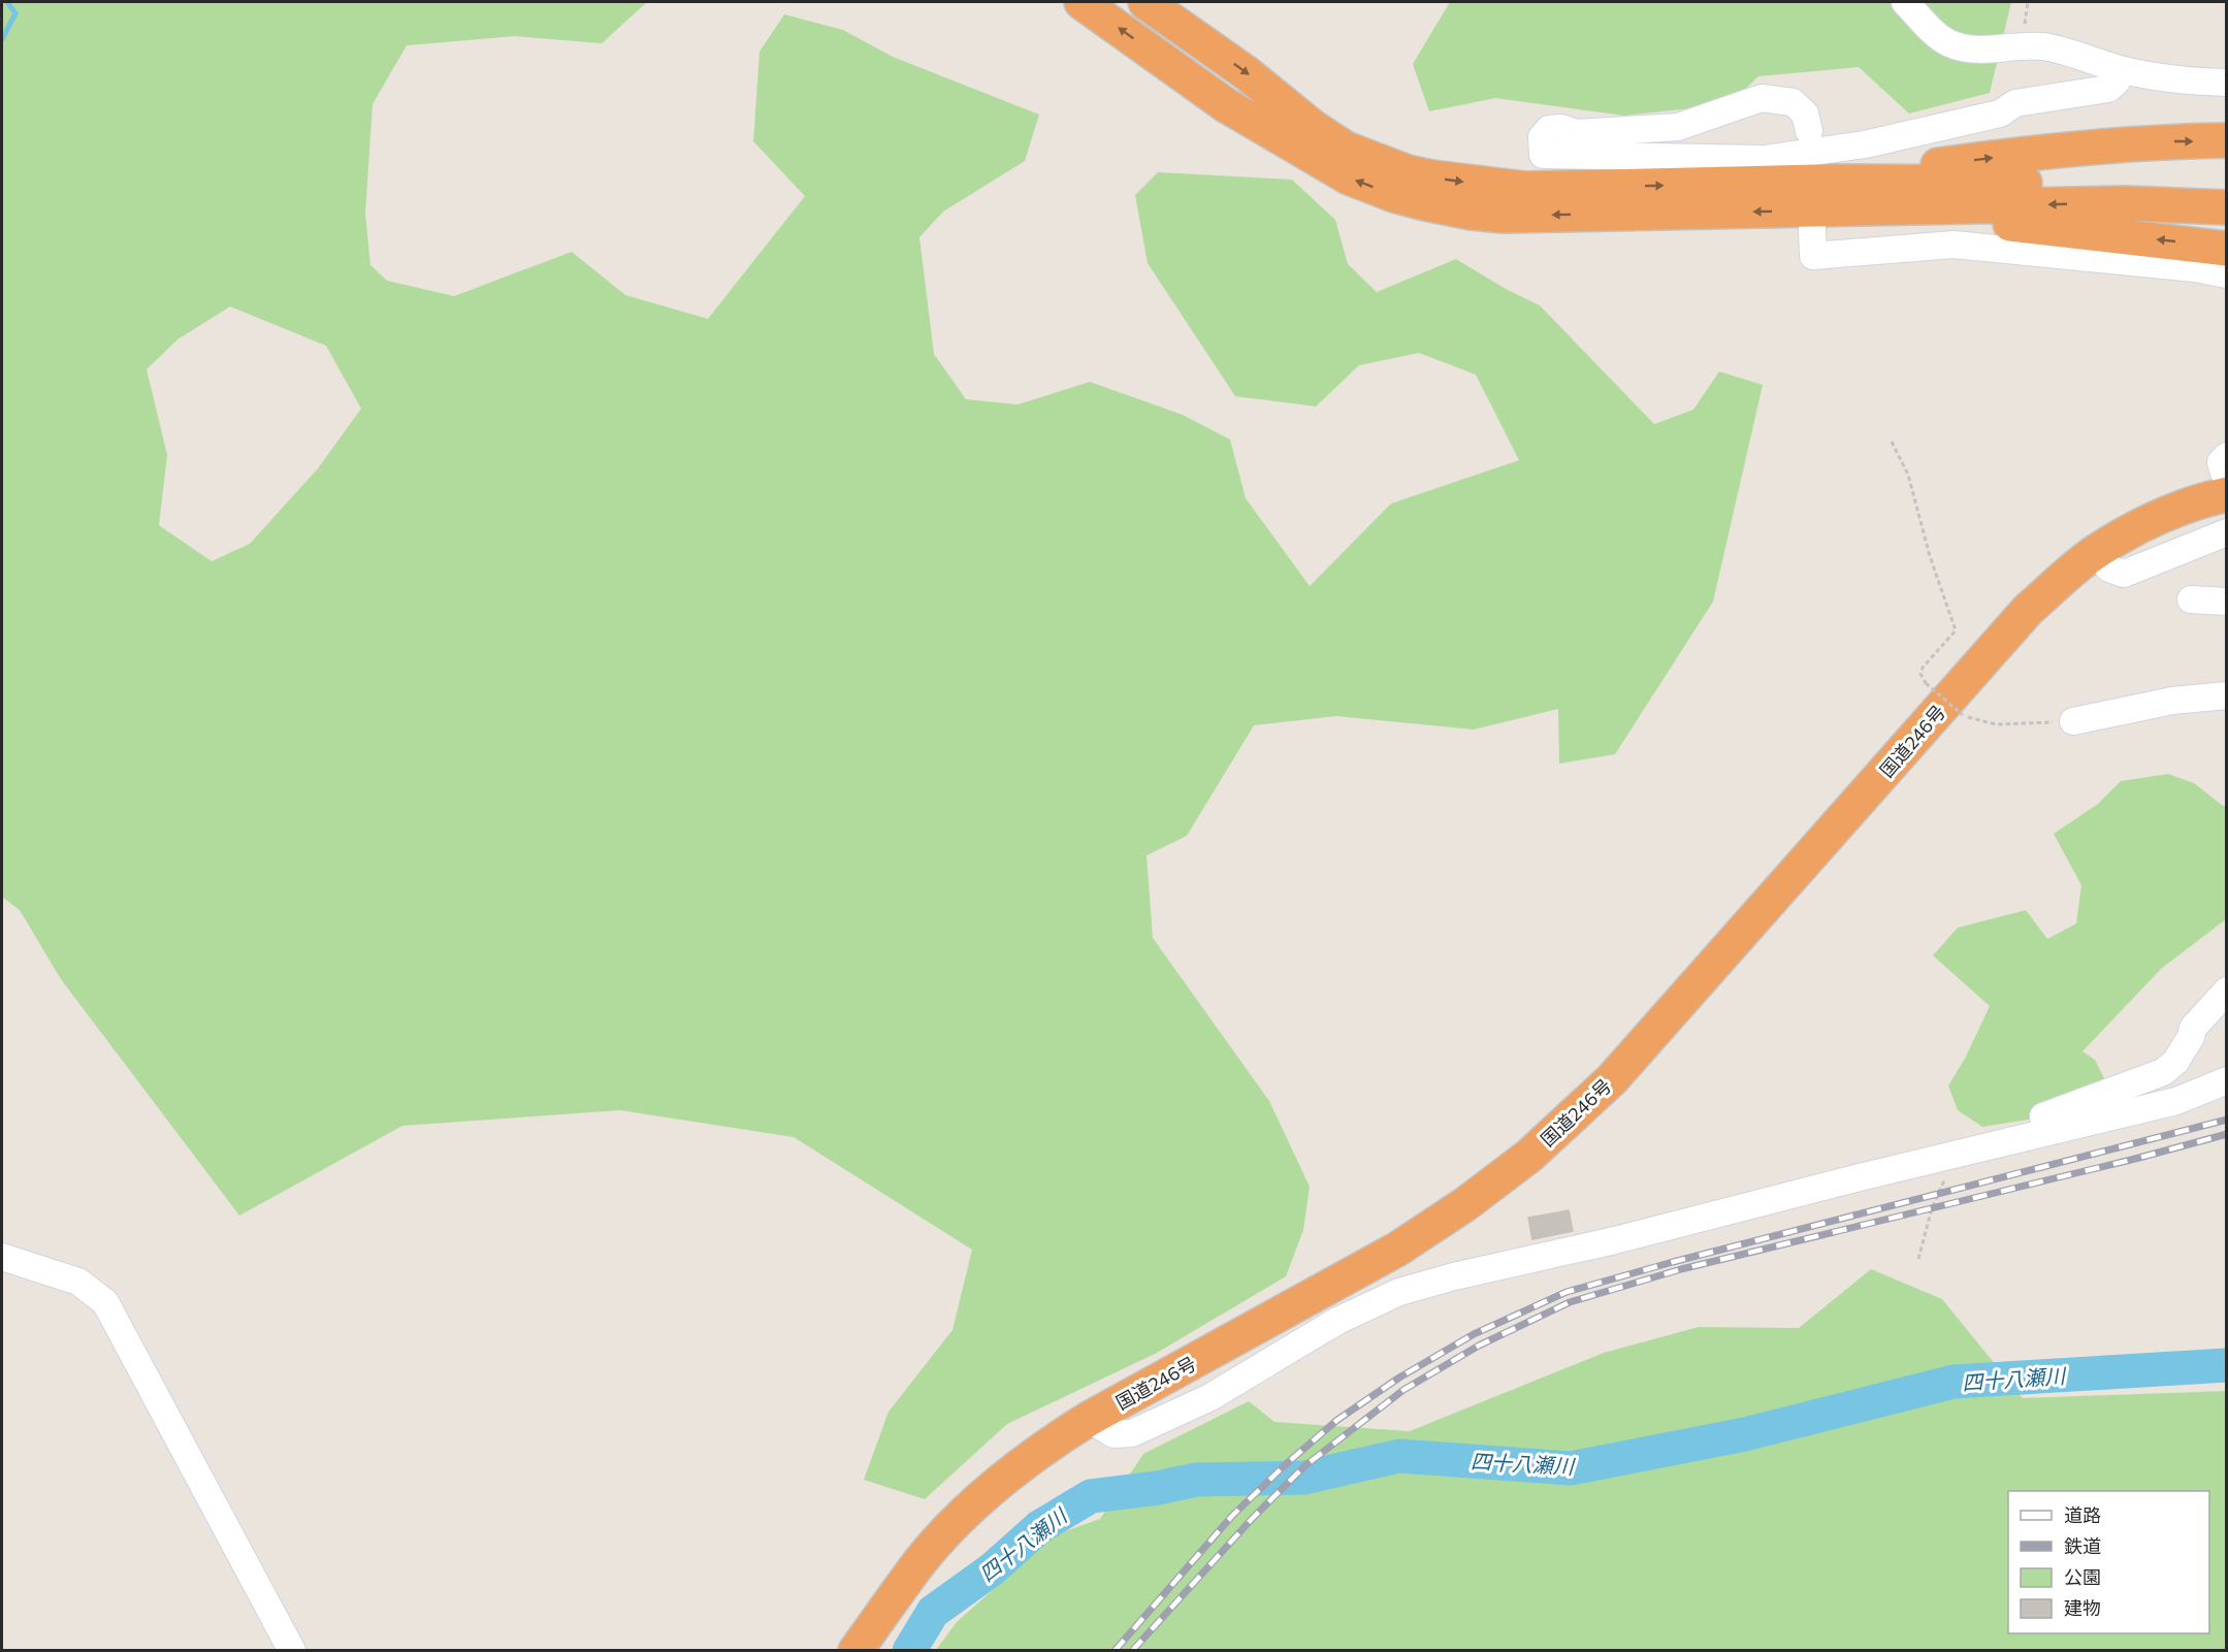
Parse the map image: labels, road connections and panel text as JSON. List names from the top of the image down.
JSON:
{
  "streets": {
    "highway": ["国道246号"]
  },
  "water": ["四十八瀬川"],
  "legend": [
    "道路",
    "鉄道",
    "公園",
    "建物"
  ]
}
